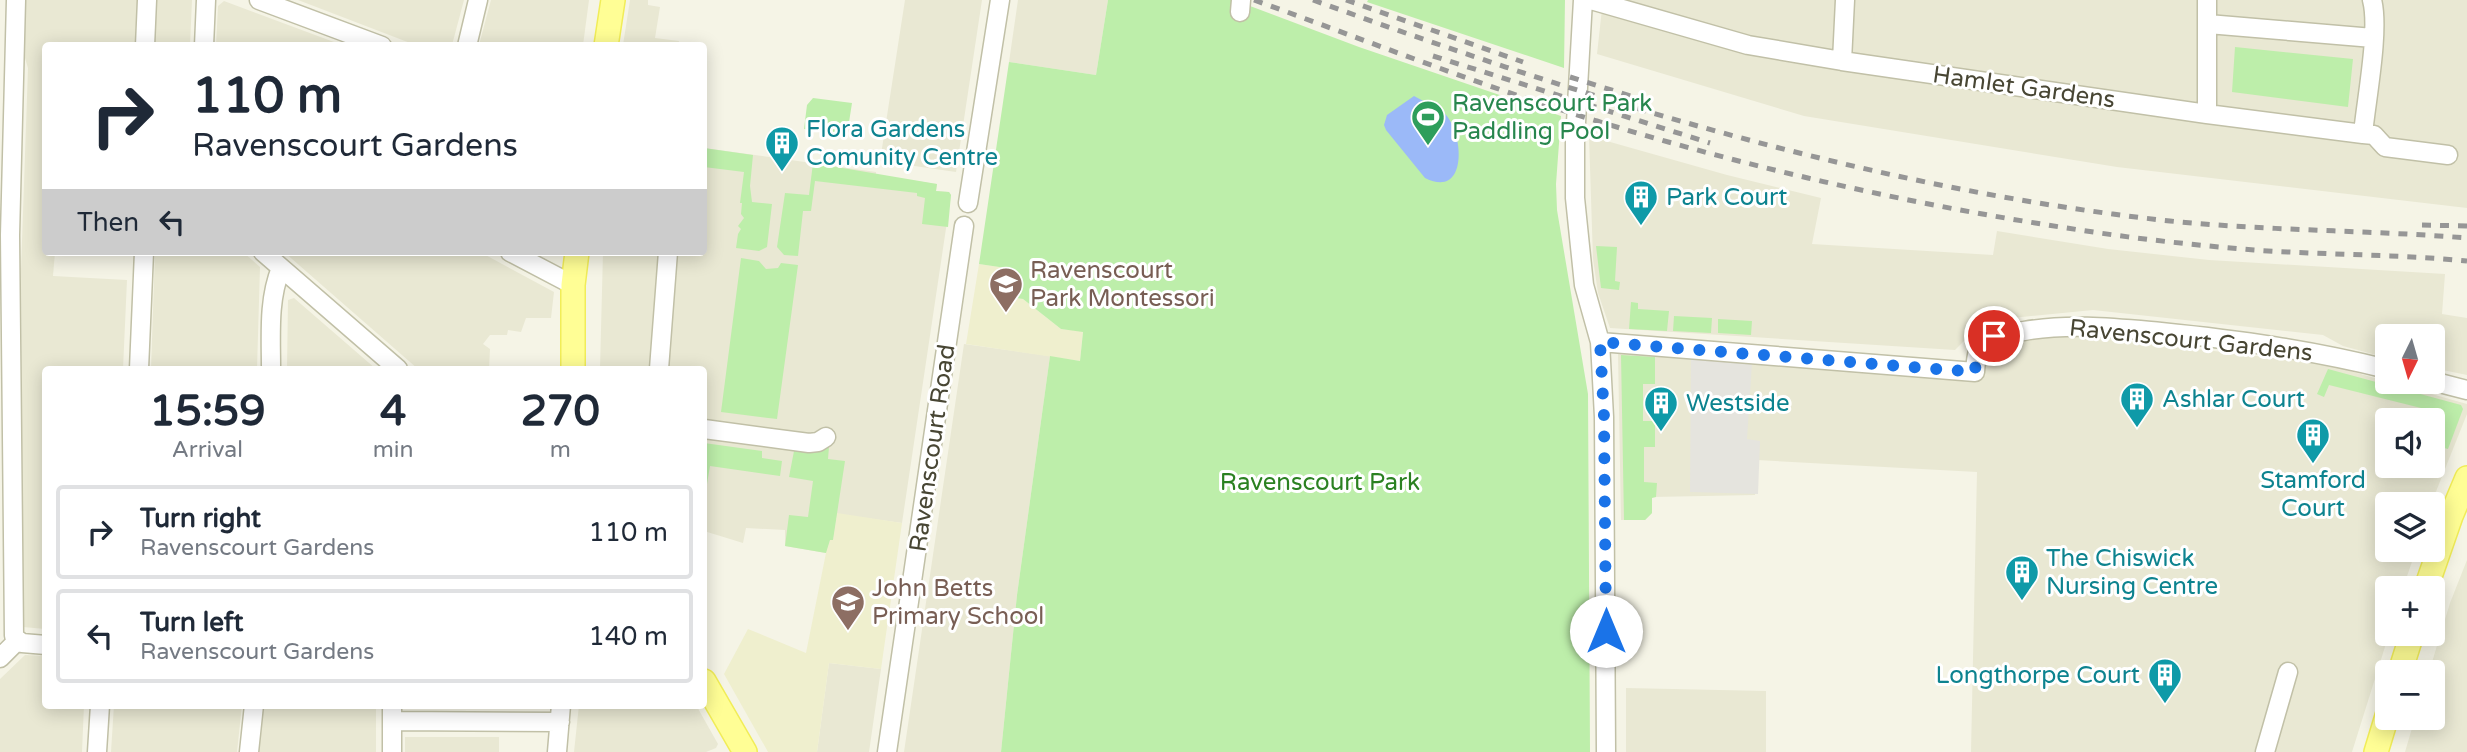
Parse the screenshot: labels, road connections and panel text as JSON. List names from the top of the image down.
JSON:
{
  "streets": {
    "street": ["Hamlet Gardens", "Ravenscourt Gardens", "Ravenscourt Road"]
  },
  "parks": ["Ravenscourt Park"],
  "places": {
    "sports": ["Ravenscourt Park Paddling Pool"],
    "building": [
      "Flora Gardens Comunity Centre",
      "Park Court",
      "Ashlar Court",
      "Westside",
      "Stamford Court",
      "The Chiswick Nursing Centre",
      "Longthorpe Court"
    ],
    "school or university": ["Ravenscourt Park Montessori", "John Betts Primary School"]
  },
  "north": "bottom",
  "page": {
    "turn": ["110 m", "Ravenscourt Gardens"],
    "then": "Then",
    "map_buttons": ["+", "−"],
    "eta": [
      "15:59",
      "Arrival",
      "4",
      "min",
      "270",
      "m"
    ],
    "list": [
      {
        "name": "Turn right",
        "note": "Ravenscourt Gardens",
        "value": "110 m"
      },
      {
        "name": "Turn left",
        "note": "Ravenscourt Gardens",
        "value": "140 m"
      }
    ]
  }
}
